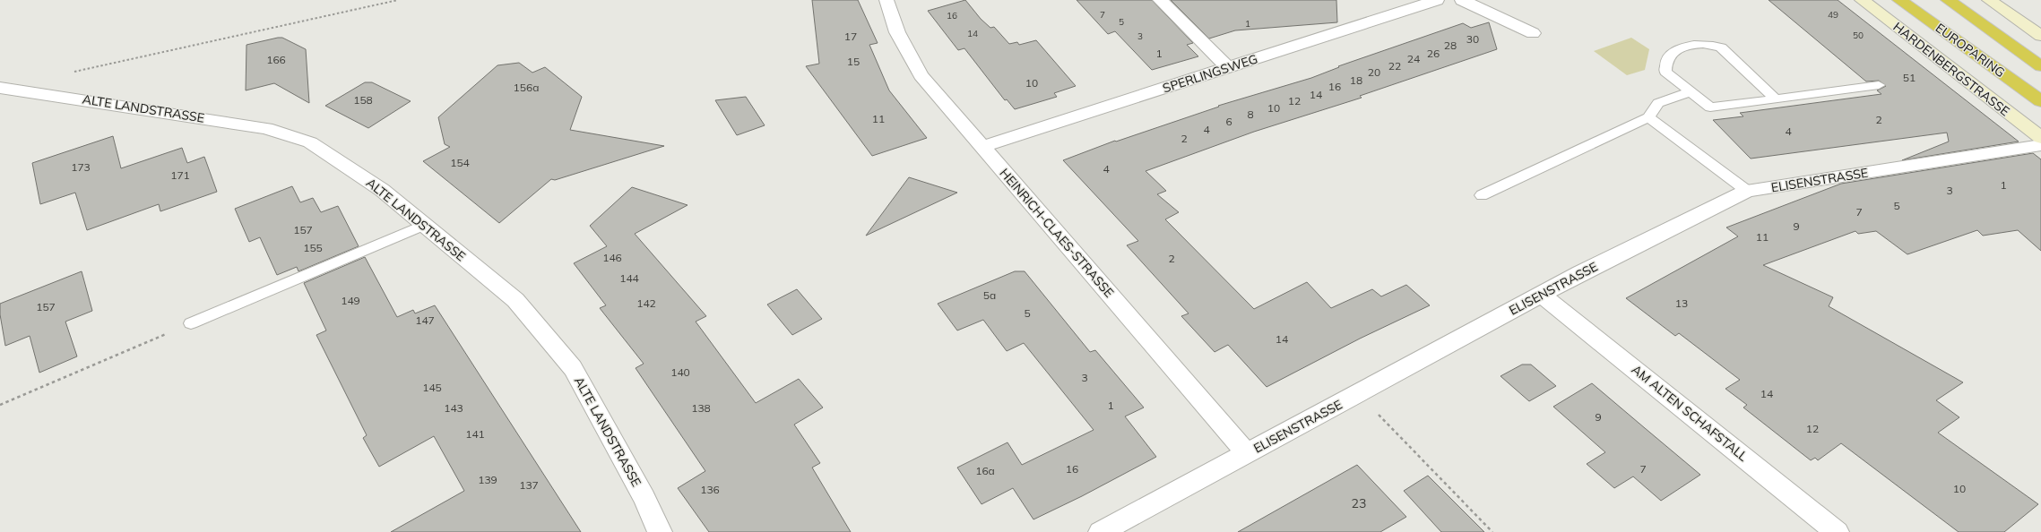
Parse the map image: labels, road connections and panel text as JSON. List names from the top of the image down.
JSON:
{
  "streets": {
    "highway": ["EUROPARING"],
    "main road": ["HARDENBERGSTRASSE"],
    "street": [
      "SPERLINGSWEG",
      "ALTE LANDSTRASSE",
      "ELISENSTRASSE",
      "HEINRICH-CLAES-STRASSE",
      "AM ALTEN SCHAFSTALL"
    ]
  },
  "crossings": [
    ["SPERLINGSWEG", "HEINRICH-CLAES-STRASSE"],
    ["ELISENSTRASSE", "HEINRICH-CLAES-STRASSE"],
    ["ELISENSTRASSE", "AM ALTEN SCHAFSTALL"]
  ],
  "house_numbers": [
    "7",
    "49",
    "16",
    "5",
    "1",
    "14",
    "50",
    "3",
    "17",
    "30",
    "28",
    "1",
    "26",
    "24",
    "166",
    "15",
    "22",
    "20",
    "51",
    "18",
    "10",
    "16",
    "156a",
    "14",
    "158",
    "12",
    "10",
    "8",
    "11",
    "2",
    "6",
    "4",
    "4",
    "2",
    "154",
    "173",
    "4",
    "171",
    "1",
    "3",
    "5",
    "7",
    "9",
    "157",
    "11",
    "155",
    "146",
    "2",
    "144",
    "5a",
    "149",
    "142",
    "13",
    "157",
    "5",
    "147",
    "14",
    "140",
    "3",
    "145",
    "14",
    "1",
    "143",
    "138",
    "9",
    "12",
    "141",
    "16",
    "7",
    "16a",
    "139",
    "137",
    "10",
    "136",
    "23"
  ]
}
